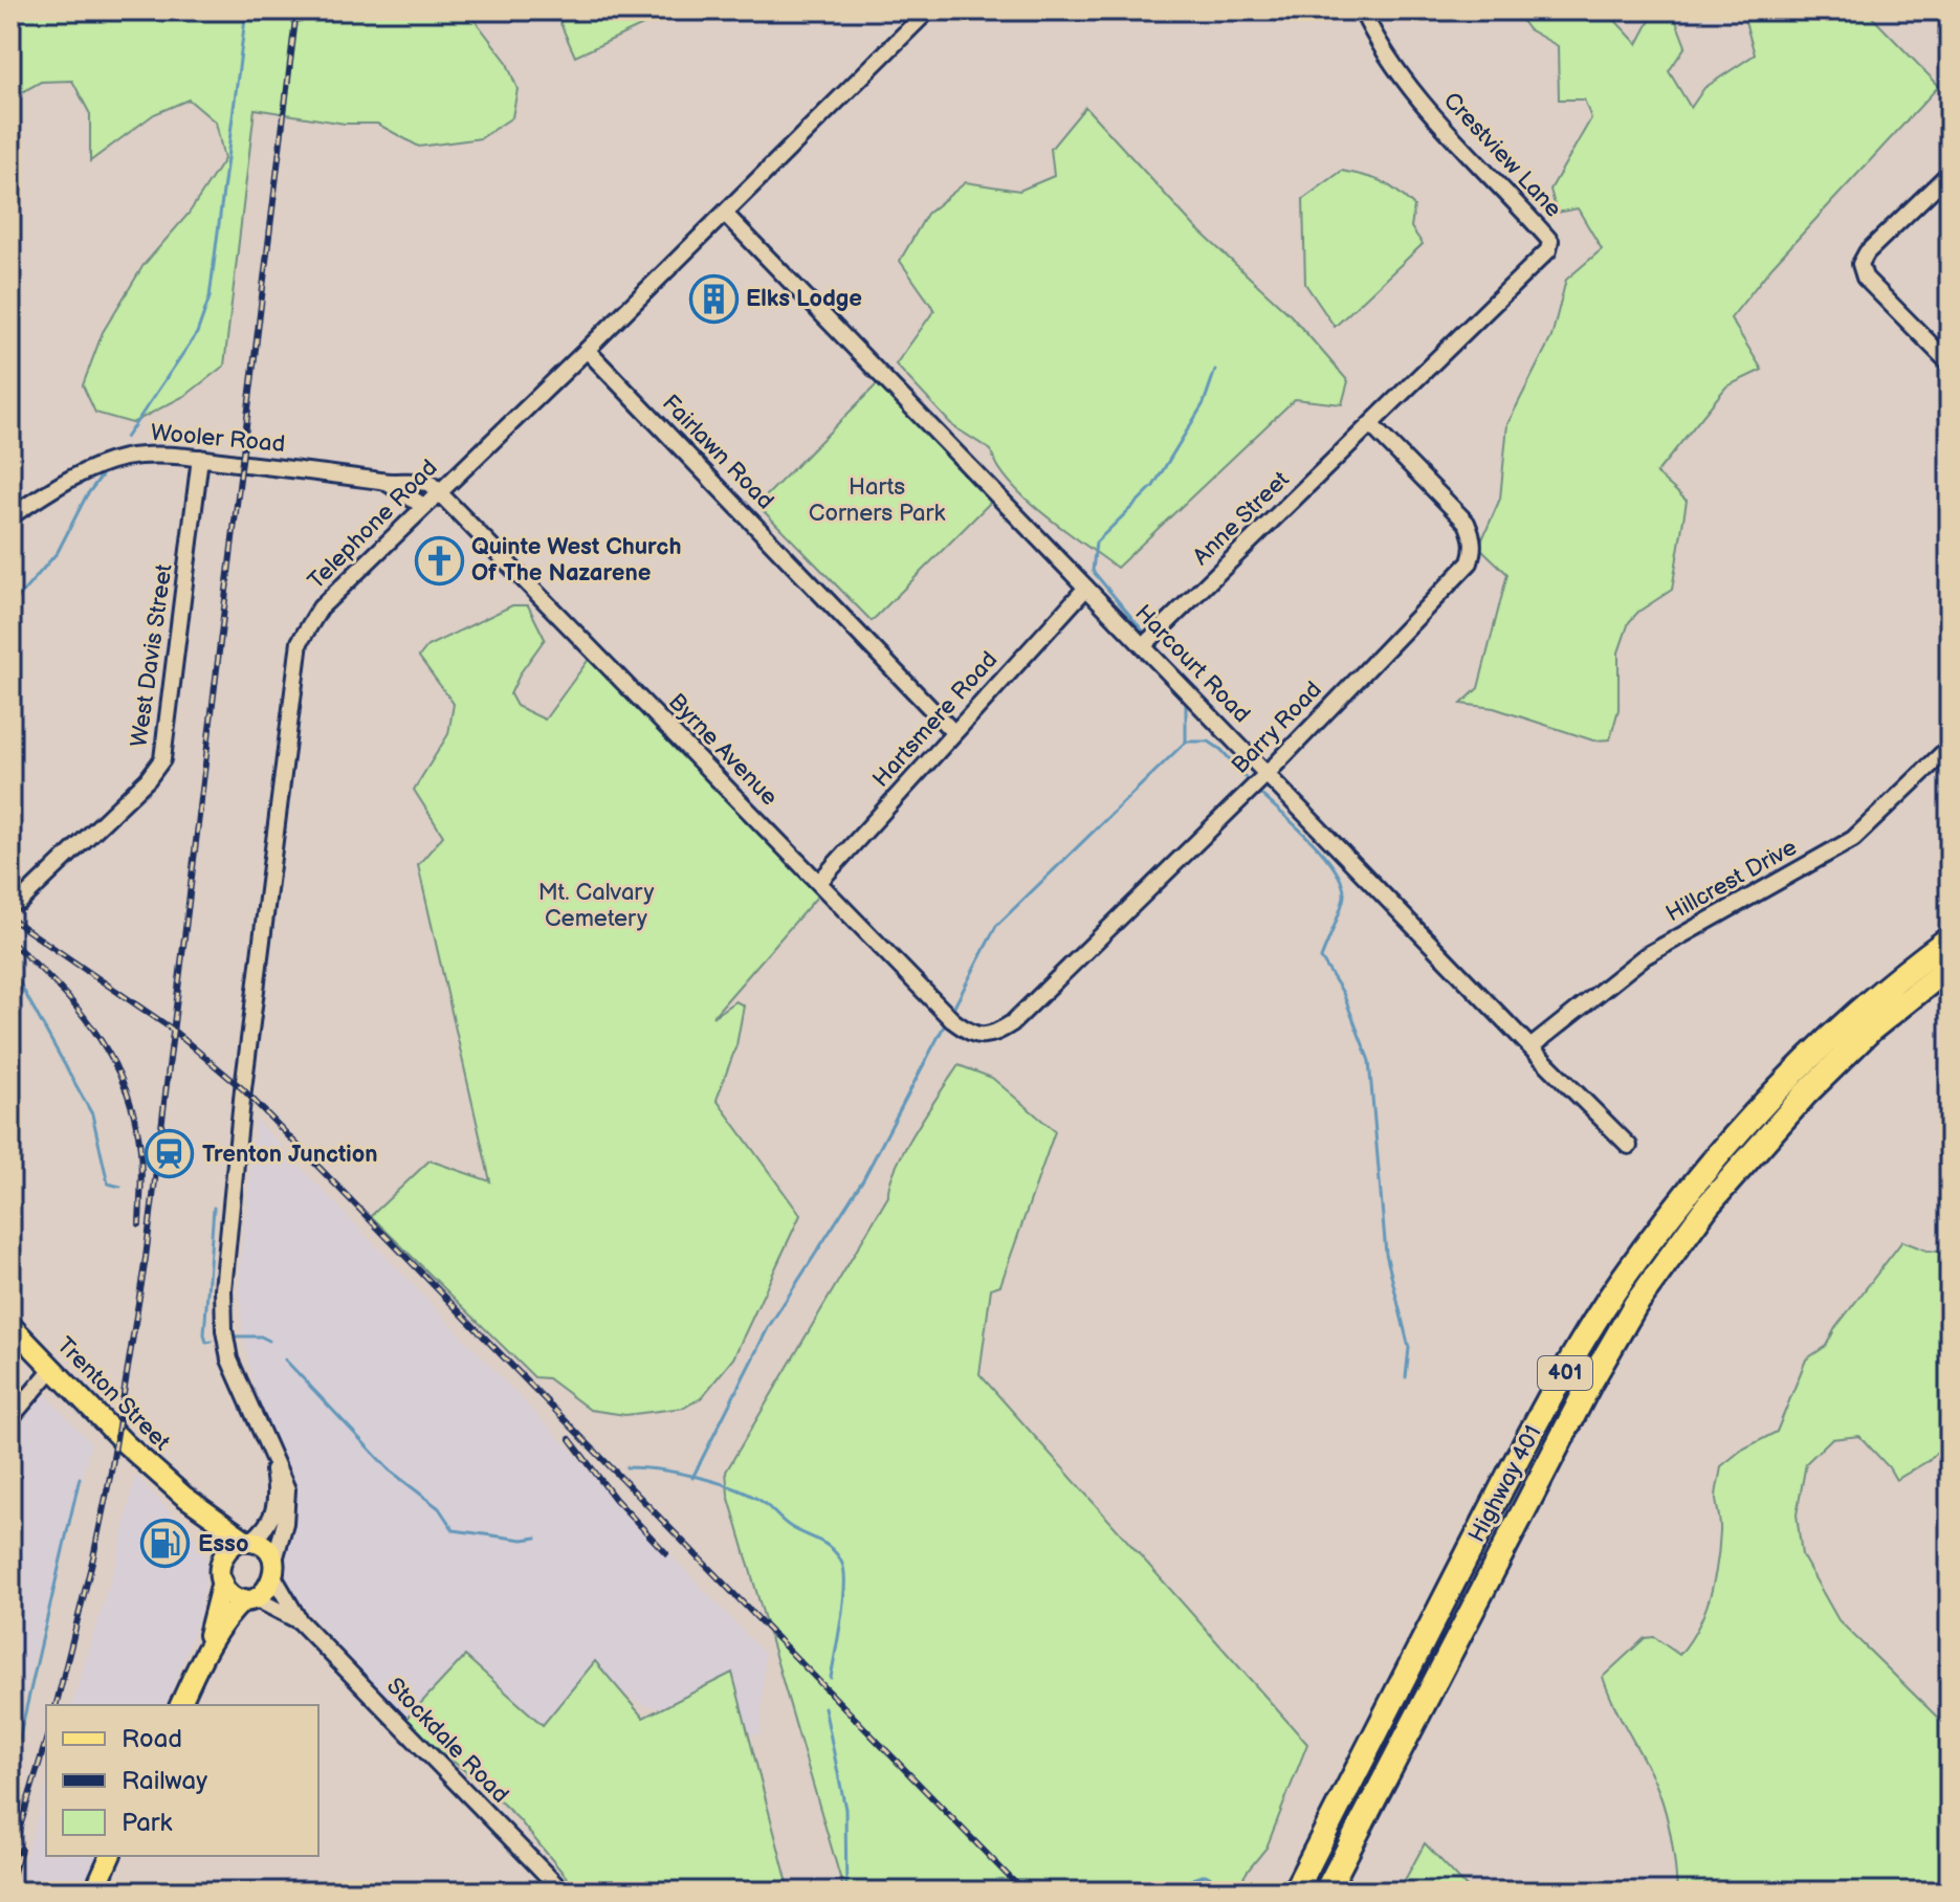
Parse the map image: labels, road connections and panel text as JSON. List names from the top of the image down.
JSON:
{
  "streets": {
    "highway": ["401", "Highway 401"],
    "main road": ["Trenton Street"],
    "street": [
      "Crestview Lane",
      "Wooler Road",
      "Fairlawn Road",
      "Anne Street",
      "Telephone Road",
      "West Davis Street",
      "Harcourt Road",
      "Hartsmere Road",
      "Barry Road",
      "Byrne Avenue",
      "Hillcrest Drive",
      "Stockdale Road"
    ]
  },
  "crossings": [
    ["Crestview Lane", "Anne Street"],
    ["Crestview Lane", "Barry Road"],
    ["Wooler Road", "Telephone Road"],
    ["Wooler Road", "West Davis Street"],
    ["Wooler Road", "Byrne Avenue"],
    ["Fairlawn Road", "Telephone Road"],
    ["Fairlawn Road", "Hartsmere Road"],
    ["Anne Street", "Harcourt Road"],
    ["Anne Street", "Barry Road"],
    ["Telephone Road", "Harcourt Road"],
    ["Telephone Road", "Byrne Avenue"],
    ["Telephone Road", "Trenton Street"],
    ["Telephone Road", "Stockdale Road"],
    ["Harcourt Road", "Hartsmere Road"],
    ["Harcourt Road", "Barry Road"],
    ["Harcourt Road", "Hillcrest Drive"],
    ["Hartsmere Road", "Byrne Avenue"],
    ["Barry Road", "Byrne Avenue"],
    ["Trenton Street", "Stockdale Road"]
  ],
  "parks": ["Harts Corners Park", "Mt. Calvary Cemetery"],
  "places": {
    "building": ["Elks Lodge"],
    "church": ["Quinte West Church Of The Nazarene"],
    "station": ["Trenton Junction"],
    "fuel station": ["Esso"]
  },
  "legend": ["Road", "Railway", "Park"]
}
